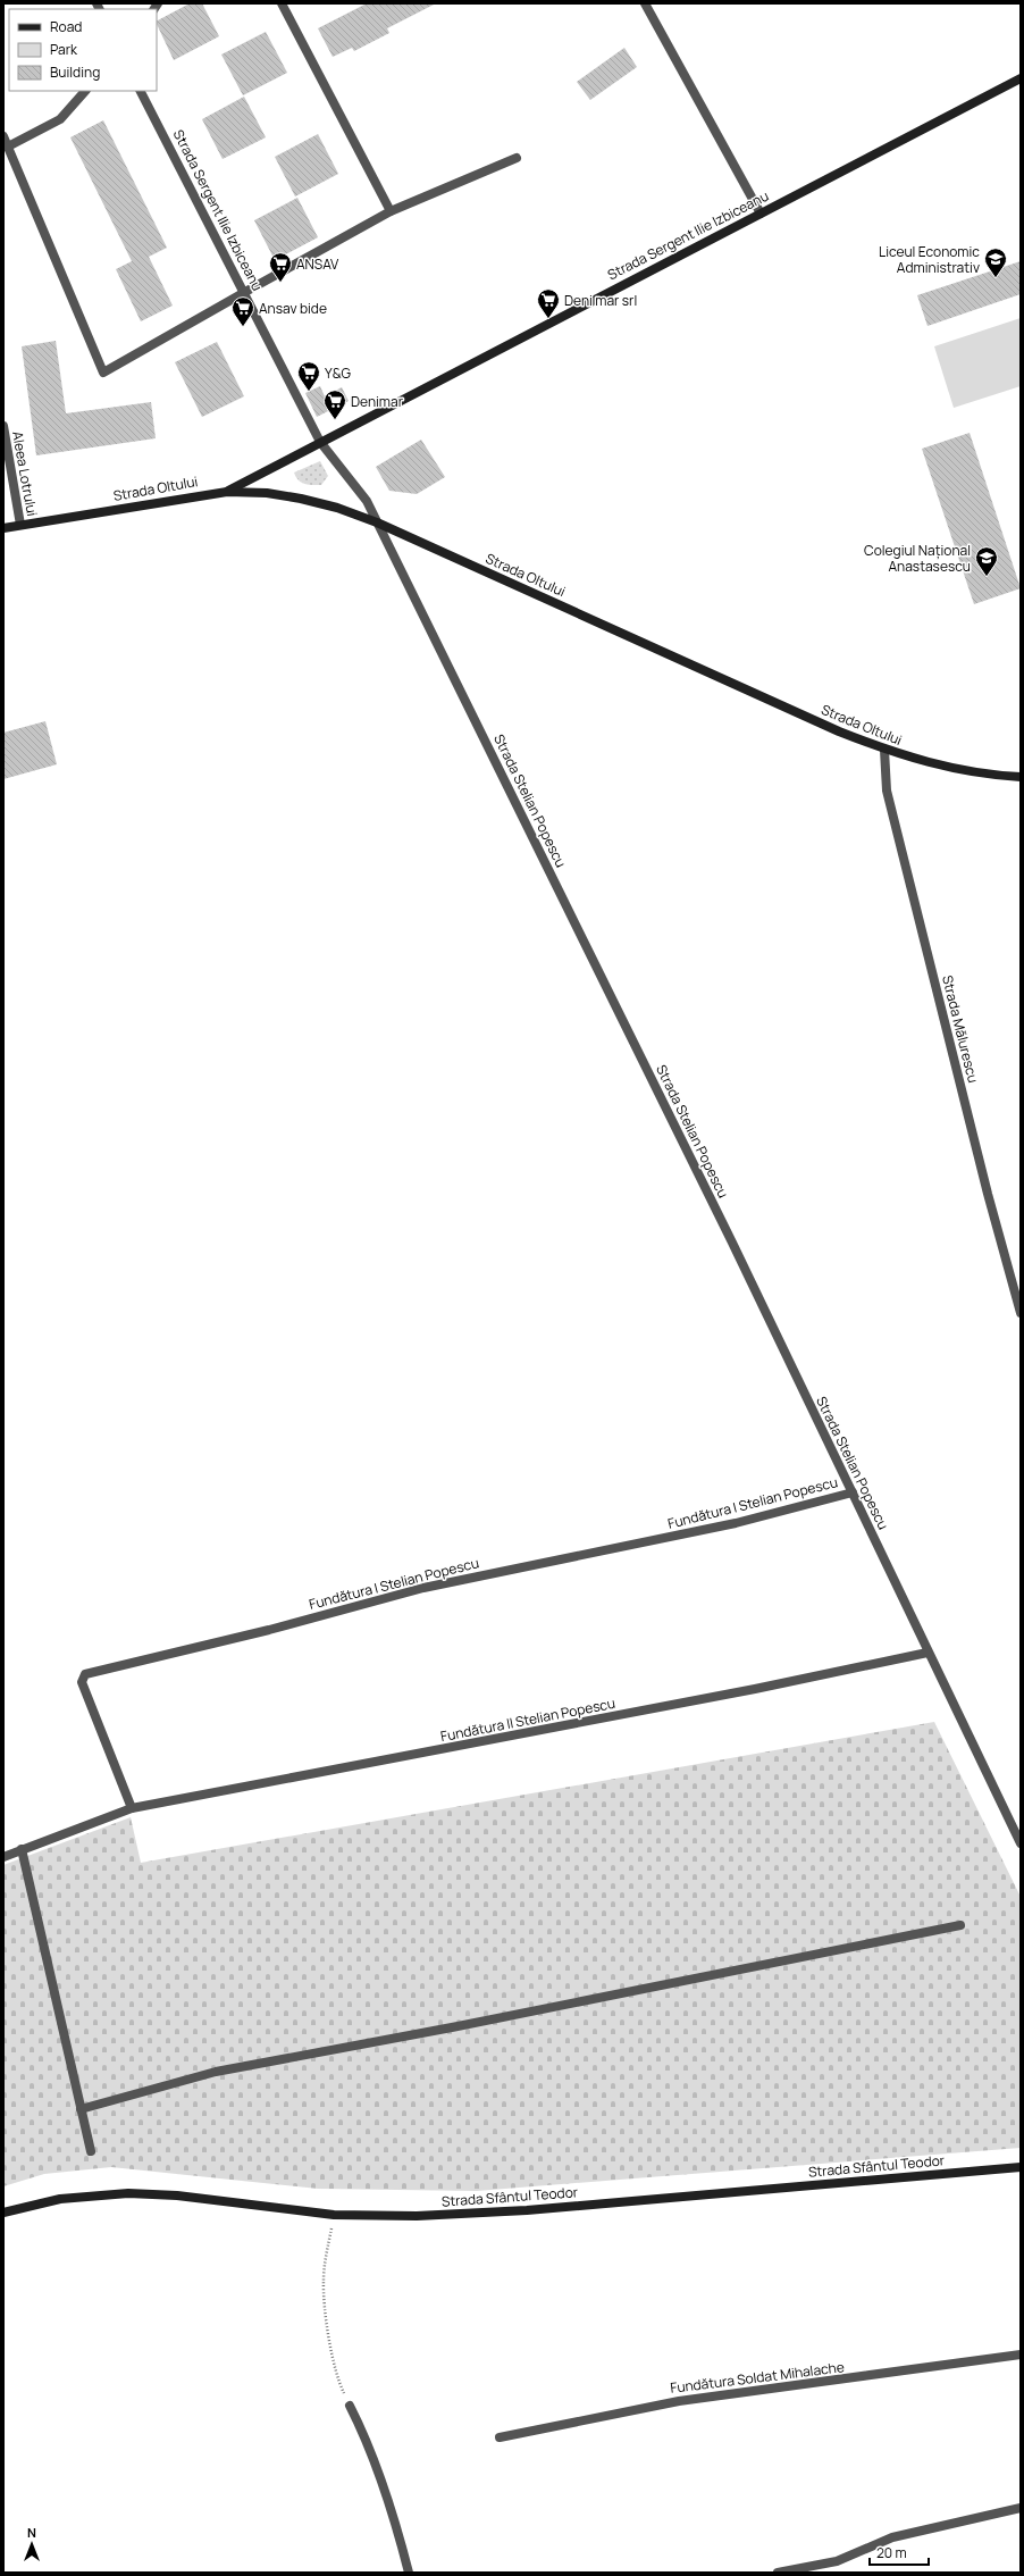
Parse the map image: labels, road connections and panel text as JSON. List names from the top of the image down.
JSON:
{
  "streets": {
    "main road": ["Strada Sergent Ilie Izbiceanu", "Strada Oltului", "Strada Sfântul Teodor"],
    "street": [
      "Aleea Lotrului",
      "Strada Stelian Popescu",
      "Strada Mălurescu",
      "Fundătura I Stelian Popescu",
      "Fundătura II Stelian Popescu",
      "Fundătura Soldat Mihalache"
    ]
  },
  "crossings": [
    ["Strada Sergent Ilie Izbiceanu", "Strada Oltului"],
    ["Strada Sergent Ilie Izbiceanu", "Strada Stelian Popescu"],
    ["Aleea Lotrului", "Strada Oltului"],
    ["Strada Oltului", "Strada Stelian Popescu"],
    ["Strada Oltului", "Strada Mălurescu"],
    ["Strada Stelian Popescu", "Fundătura I Stelian Popescu"],
    ["Strada Stelian Popescu", "Fundătura II Stelian Popescu"],
    ["Fundătura I Stelian Popescu", "Fundătura II Stelian Popescu"]
  ],
  "places": {
    "school or university": ["Liceul Economic Administrativ", "Colegiul Național Anastasescu"],
    "supermarket": [
      "ANSAV",
      "Deni mar srl",
      "Ansav bide",
      "Y&G",
      "Denimar"
    ]
  },
  "legend": ["Road", "Park", "Building"],
  "scale_bar": "20 m",
  "north": "top"
}
